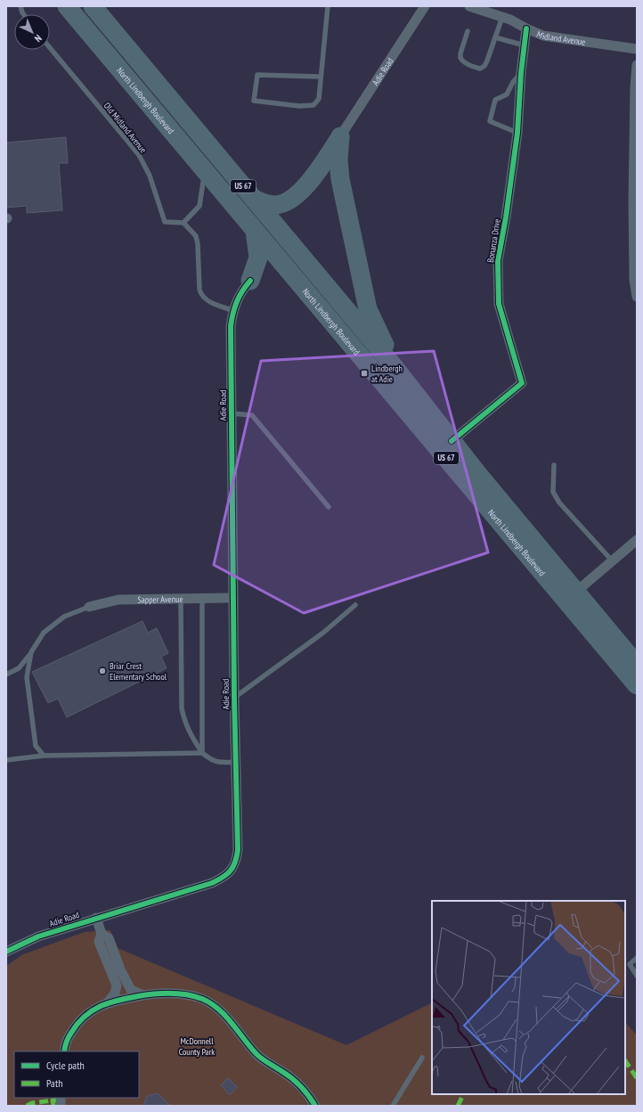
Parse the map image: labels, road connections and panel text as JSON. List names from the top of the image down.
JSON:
{
  "streets": {
    "highway": ["North Lindbergh Boulevard", "US 67"],
    "street": [
      "Midland Avenue",
      "Adie Road",
      "Bonanza Drive",
      "Sapper Avenue"
    ],
    "lane": ["Old Midland Avenue"]
  },
  "crossings": [
    ["Midland Avenue", "Bonanza Drive"],
    ["Adie Road", "Sapper Avenue"],
    ["North Lindbergh Boulevard", "Bonanza Drive"]
  ],
  "parks": ["McDonnell County Park"],
  "places": {
    "transit": ["Lindbergh at Adie"],
    "other": ["Briar Crest Elementary School"]
  },
  "legend": ["Cycle path", "Path"],
  "north": "bottom right"
}
